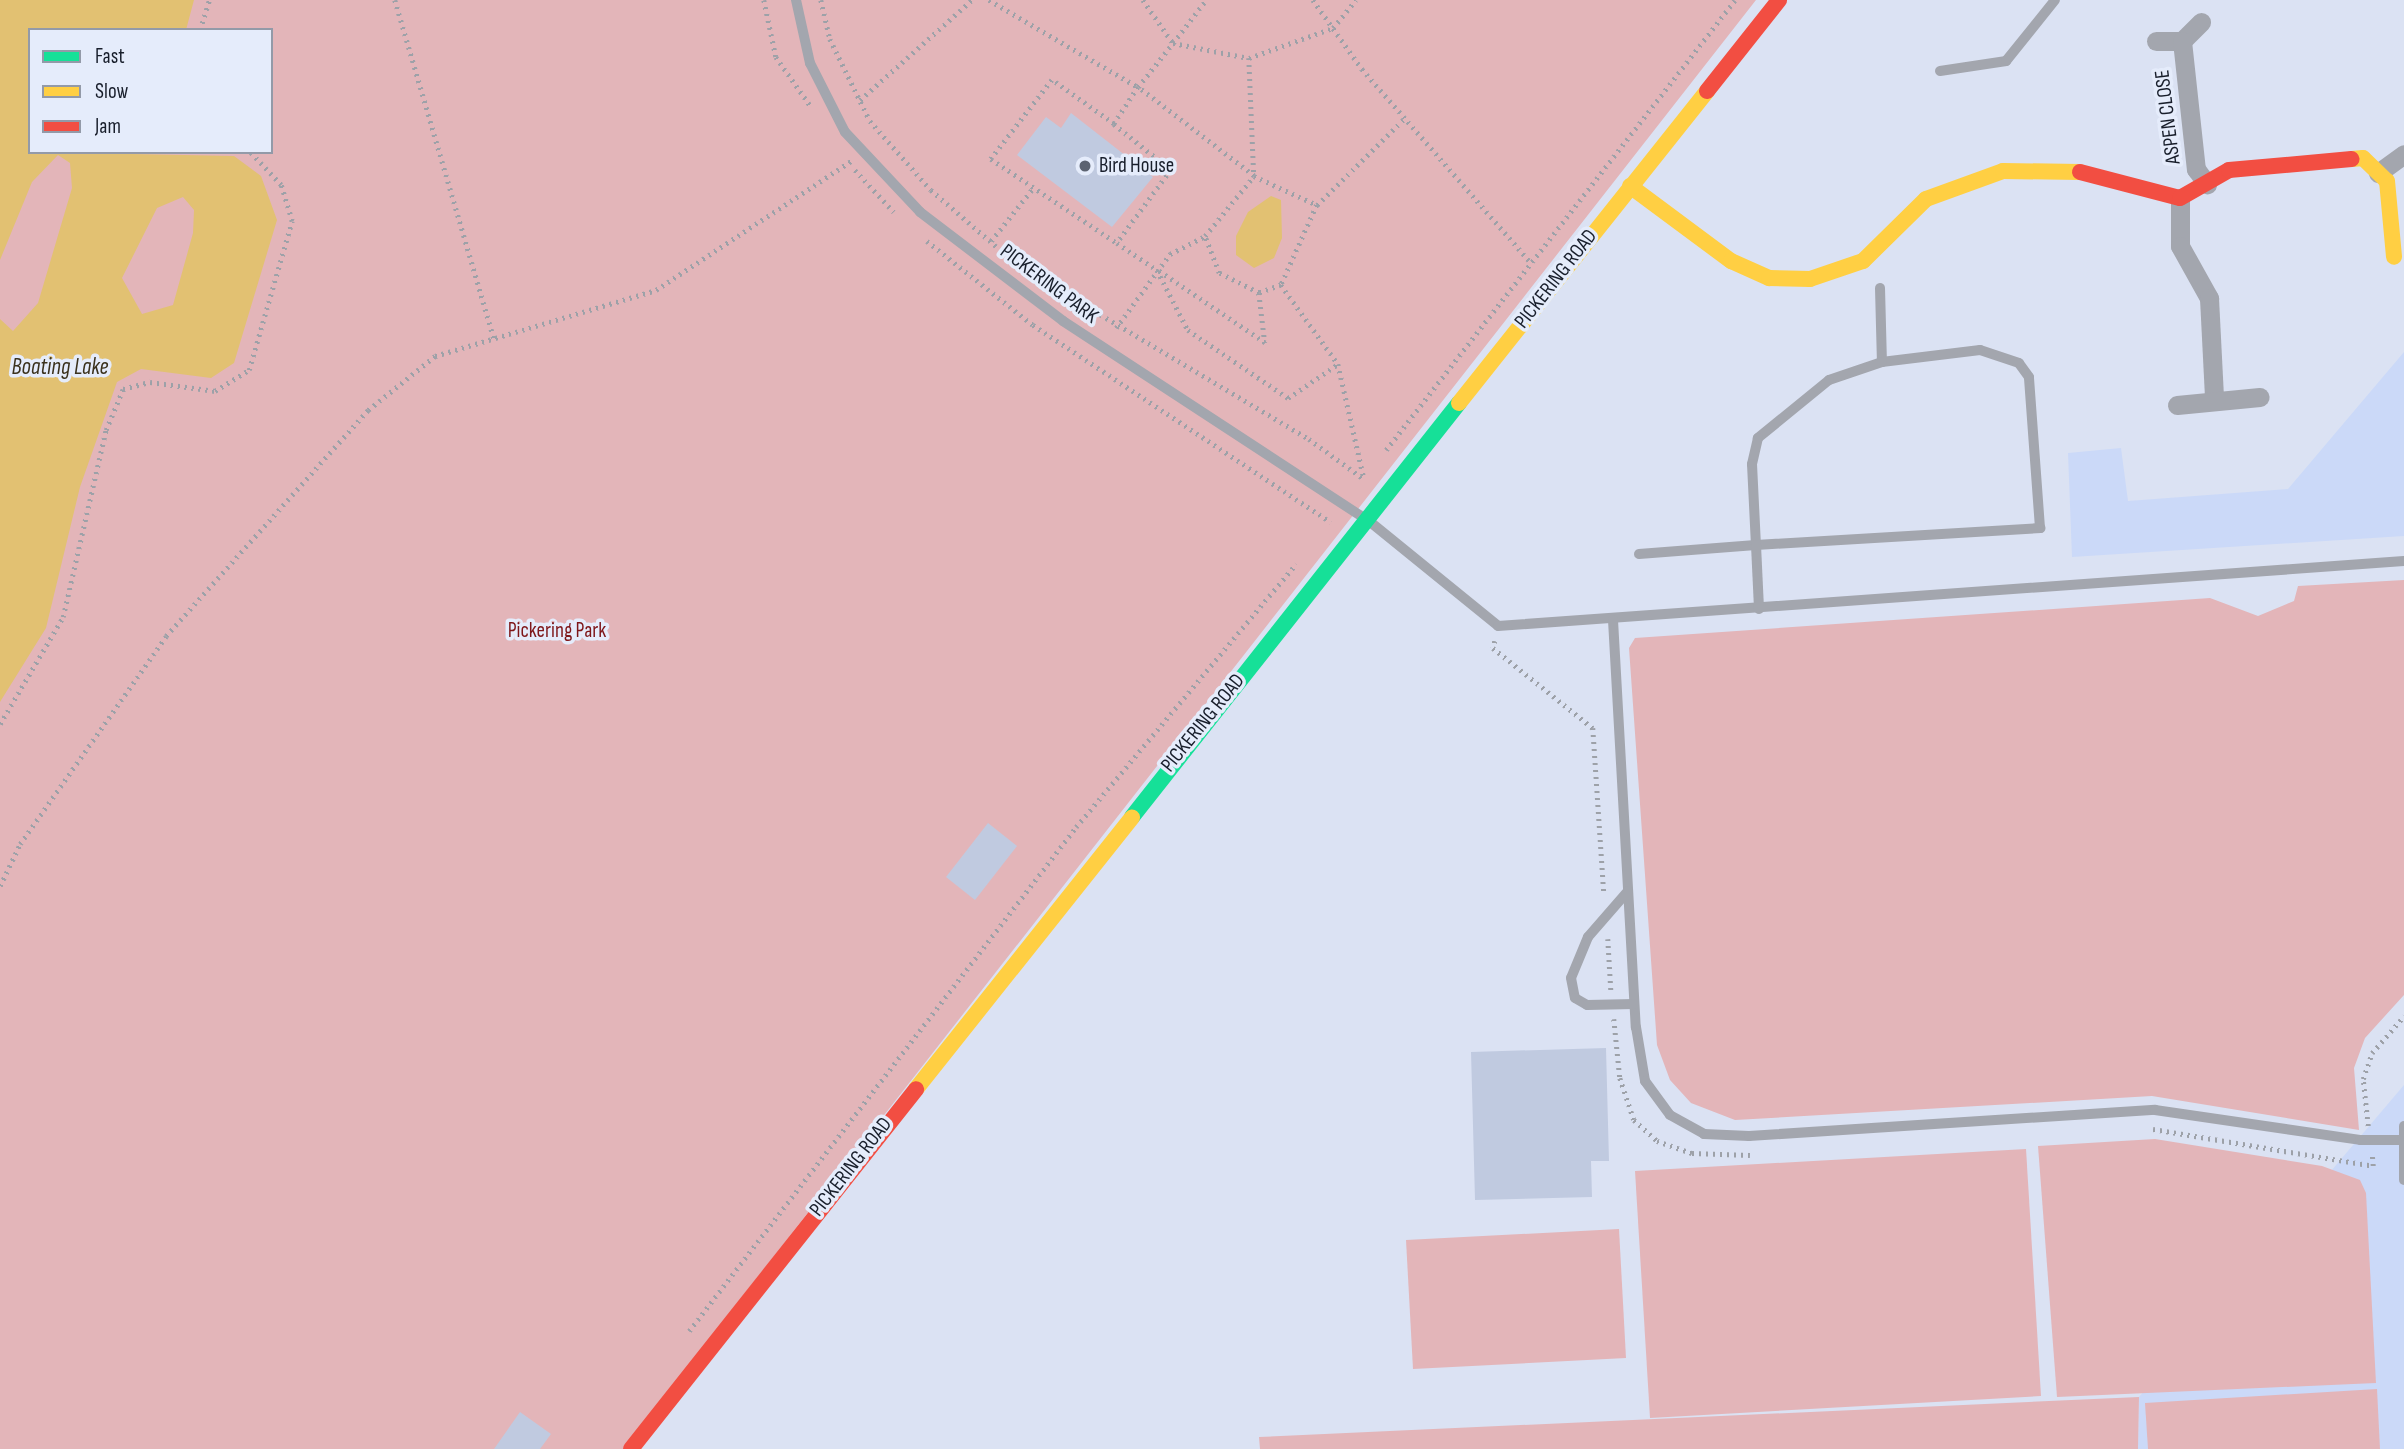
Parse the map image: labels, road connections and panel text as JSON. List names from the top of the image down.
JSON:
{
  "streets": {
    "street": ["ASPEN CLOSE", "PICKERING ROAD"],
    "lane": ["PICKERING PARK"]
  },
  "crossings": [
    ["PICKERING ROAD", "PICKERING PARK"]
  ],
  "water": ["Boating Lake"],
  "parks": ["Pickering Park"],
  "places": ["Bird House"],
  "legend": ["Fast", "Slow", "Jam"]
}
